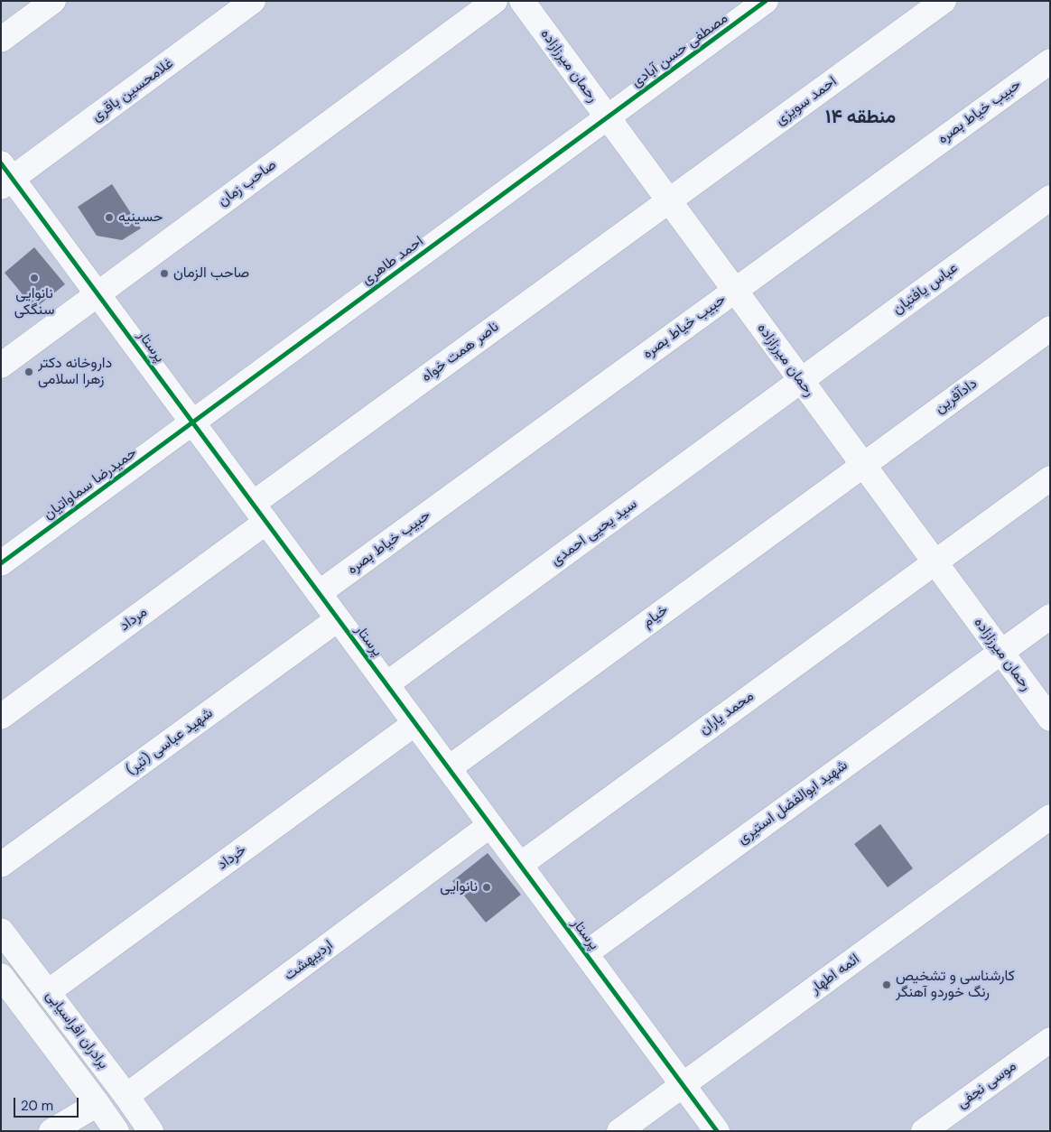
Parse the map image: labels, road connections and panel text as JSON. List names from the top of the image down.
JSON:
{
  "streets": {
    "street": [
      "مصطفی حسن آبادی",
      "رحمان میرزازاده",
      "غلامحسین باقری",
      "احمد سویزی",
      "حبیب خیاط بصره",
      "صاحب زمان",
      "احمد طاهری",
      "عباس یافتیان",
      "پرستار",
      "ناصر همت خواه",
      "دادآفرین",
      "حمیدرضا سماواتیان",
      "سید یحیی احمدی",
      "خیام",
      "مرداد",
      "محمد یاران",
      "شهید عباسی (تیر)",
      "شهید ابوالفضل استیری",
      "خرداد",
      "اردیبهشت",
      "ائمه اطهار",
      "برادران افراسیابی",
      "موسی نجفی"
    ]
  },
  "crossings": [
    ["مصطفی حسن آبادی", "رحمان میرزازاده"],
    ["مصطفی حسن آبادی", "احمد طاهری"],
    ["رحمان میرزازاده", "احمد سویزی"],
    ["رحمان میرزازاده", "حبیب خیاط بصره"],
    ["رحمان میرزازاده", "احمد طاهری"],
    ["رحمان میرزازاده", "عباس یافتیان"],
    ["رحمان میرزازاده", "ناصر همت خواه"],
    ["رحمان میرزازاده", "دادآفرین"],
    ["رحمان میرزازاده", "سید یحیی احمدی"],
    ["رحمان میرزازاده", "خیام"],
    ["رحمان میرزازاده", "محمد یاران"],
    ["رحمان میرزازاده", "شهید ابوالفضل استیری"],
    ["غلامحسین باقری", "پرستار"],
    ["احمد سویزی", "ناصر همت خواه"],
    ["حبیب خیاط بصره", "پرستار"],
    ["صاحب زمان", "پرستار"],
    ["احمد طاهری", "پرستار"],
    ["احمد طاهری", "حمیدرضا سماواتیان"],
    ["عباس یافتیان", "سید یحیی احمدی"],
    ["پرستار", "ناصر همت خواه"],
    ["پرستار", "حمیدرضا سماواتیان"],
    ["پرستار", "سید یحیی احمدی"],
    ["پرستار", "خیام"],
    ["پرستار", "مرداد"],
    ["پرستار", "محمد یاران"],
    ["پرستار", "شهید عباسی (تیر)"],
    ["پرستار", "شهید ابوالفضل استیری"],
    ["پرستار", "خرداد"],
    ["پرستار", "اردیبهشت"],
    ["پرستار", "ائمه اطهار"],
    ["ناصر همت خواه", "مرداد"],
    ["دادآفرین", "خیام"],
    ["خرداد", "برادران افراسیابی"],
    ["اردیبهشت", "برادران افراسیابی"]
  ],
  "districts": ["منطقه ۱۴"],
  "places": [
    "حسینیه",
    "صاحب الزمان",
    "نانوایی سنگکی",
    "داروخانه دکتر زهرا اسلامی",
    "نانوایی",
    "کارشناسی و تشخیص رنگ خوردو آهنگر"
  ],
  "scale_bar": "20 m"
}
